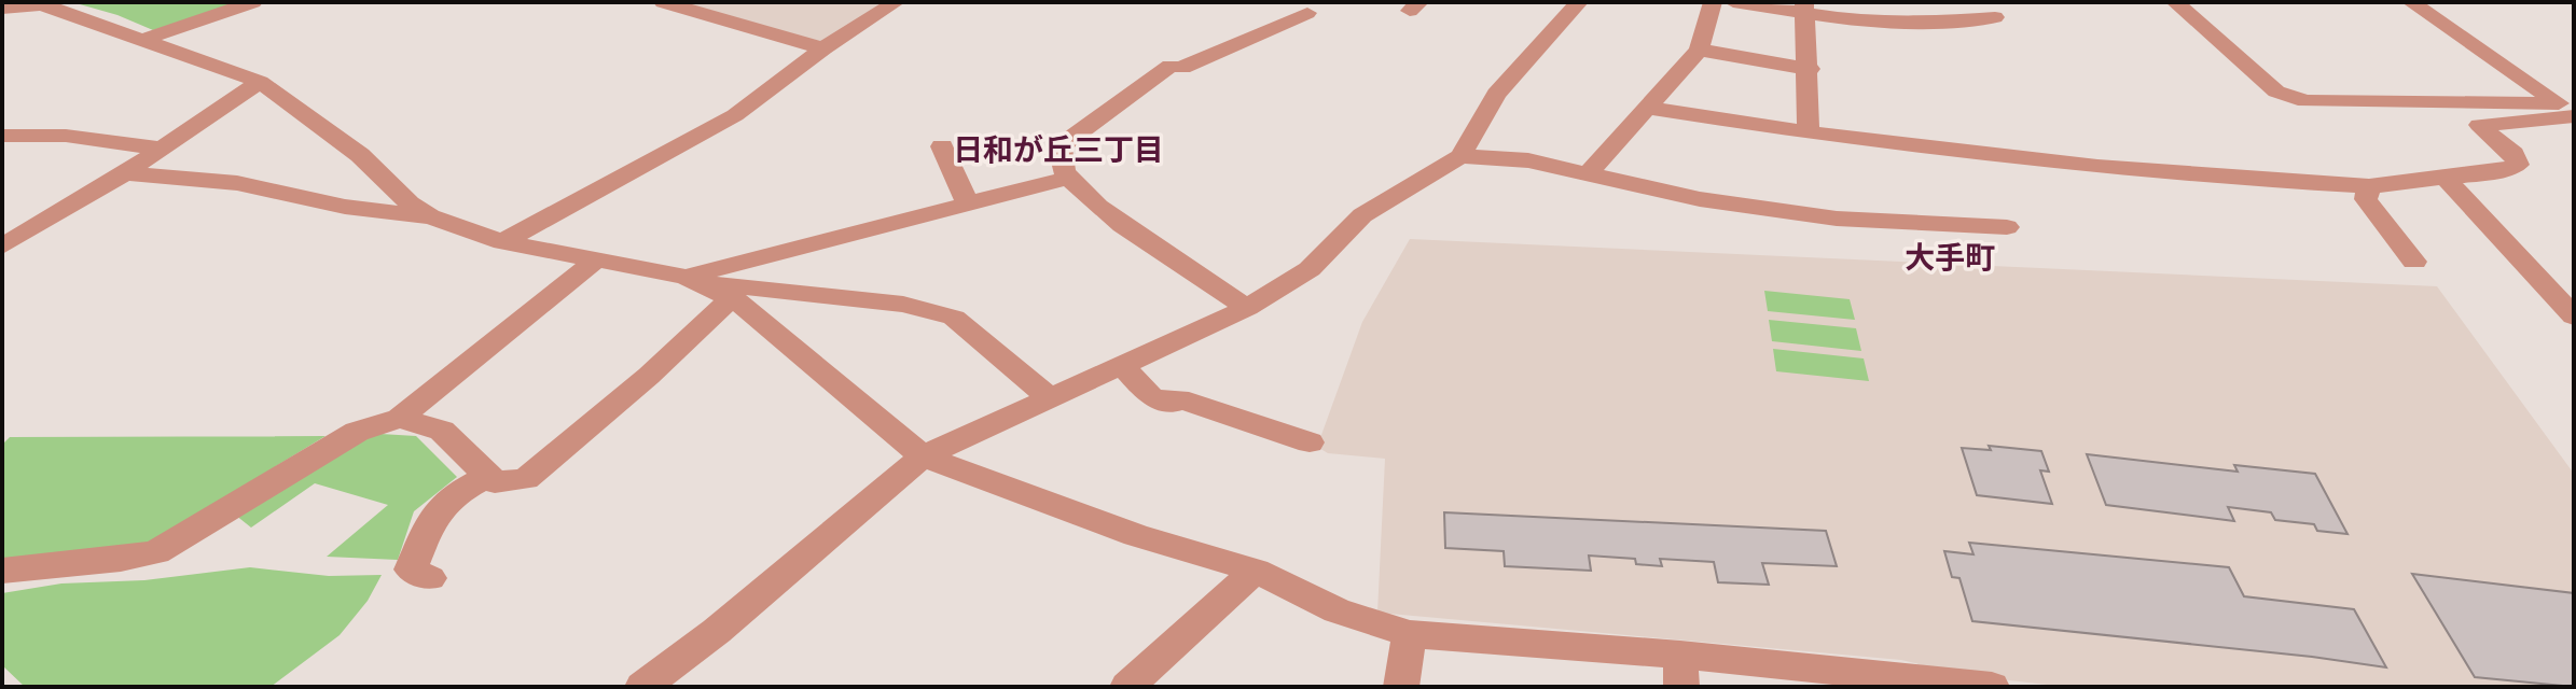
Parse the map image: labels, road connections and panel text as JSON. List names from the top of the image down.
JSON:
{
  "districts": ["日和が丘三丁目", "大手町"]
}
